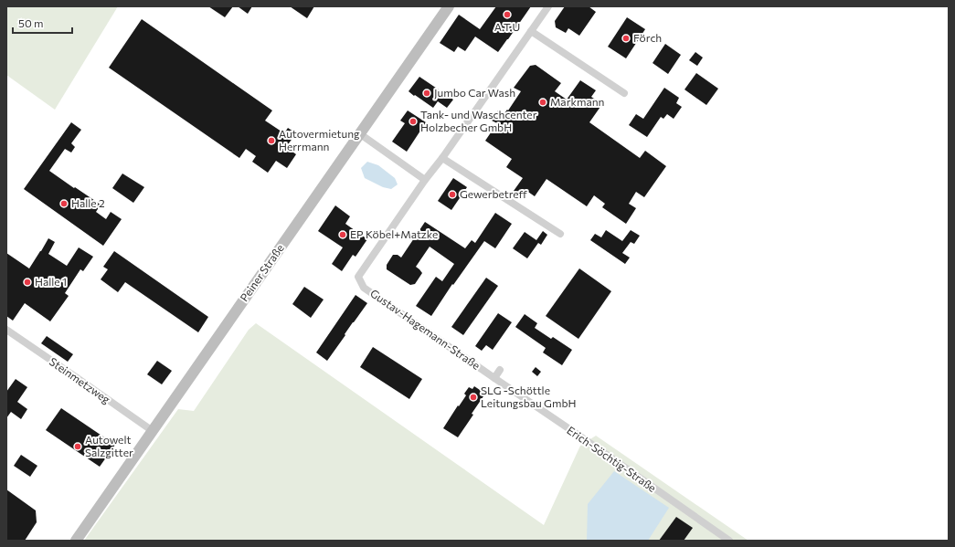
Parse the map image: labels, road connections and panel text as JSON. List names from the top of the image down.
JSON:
{
  "streets": {
    "main road": ["Peiner Straße"],
    "street": ["Gustav-Hagemann-Straße", "Steinmetzweg", "Erich-Söchtig-Straße"]
  },
  "crossings": [
    ["Peiner Straße", "Steinmetzweg"],
    ["Gustav-Hagemann-Straße", "Erich-Söchtig-Straße"]
  ],
  "places": [
    "A.T.U",
    "Förch",
    "Jumbo Car Wash",
    "Markmann",
    "Tank- und Waschcenter Holzbecher GmbH",
    "Autovermietung Herrmann",
    "Gewerbetreff",
    "Halle 2",
    "EP Köbel+Matzke",
    "Halle 1",
    "SLG -Schöttle Leitungsbau GmbH",
    "Autowelt Salzgitter"
  ],
  "scale_bar": "50 m"
}
